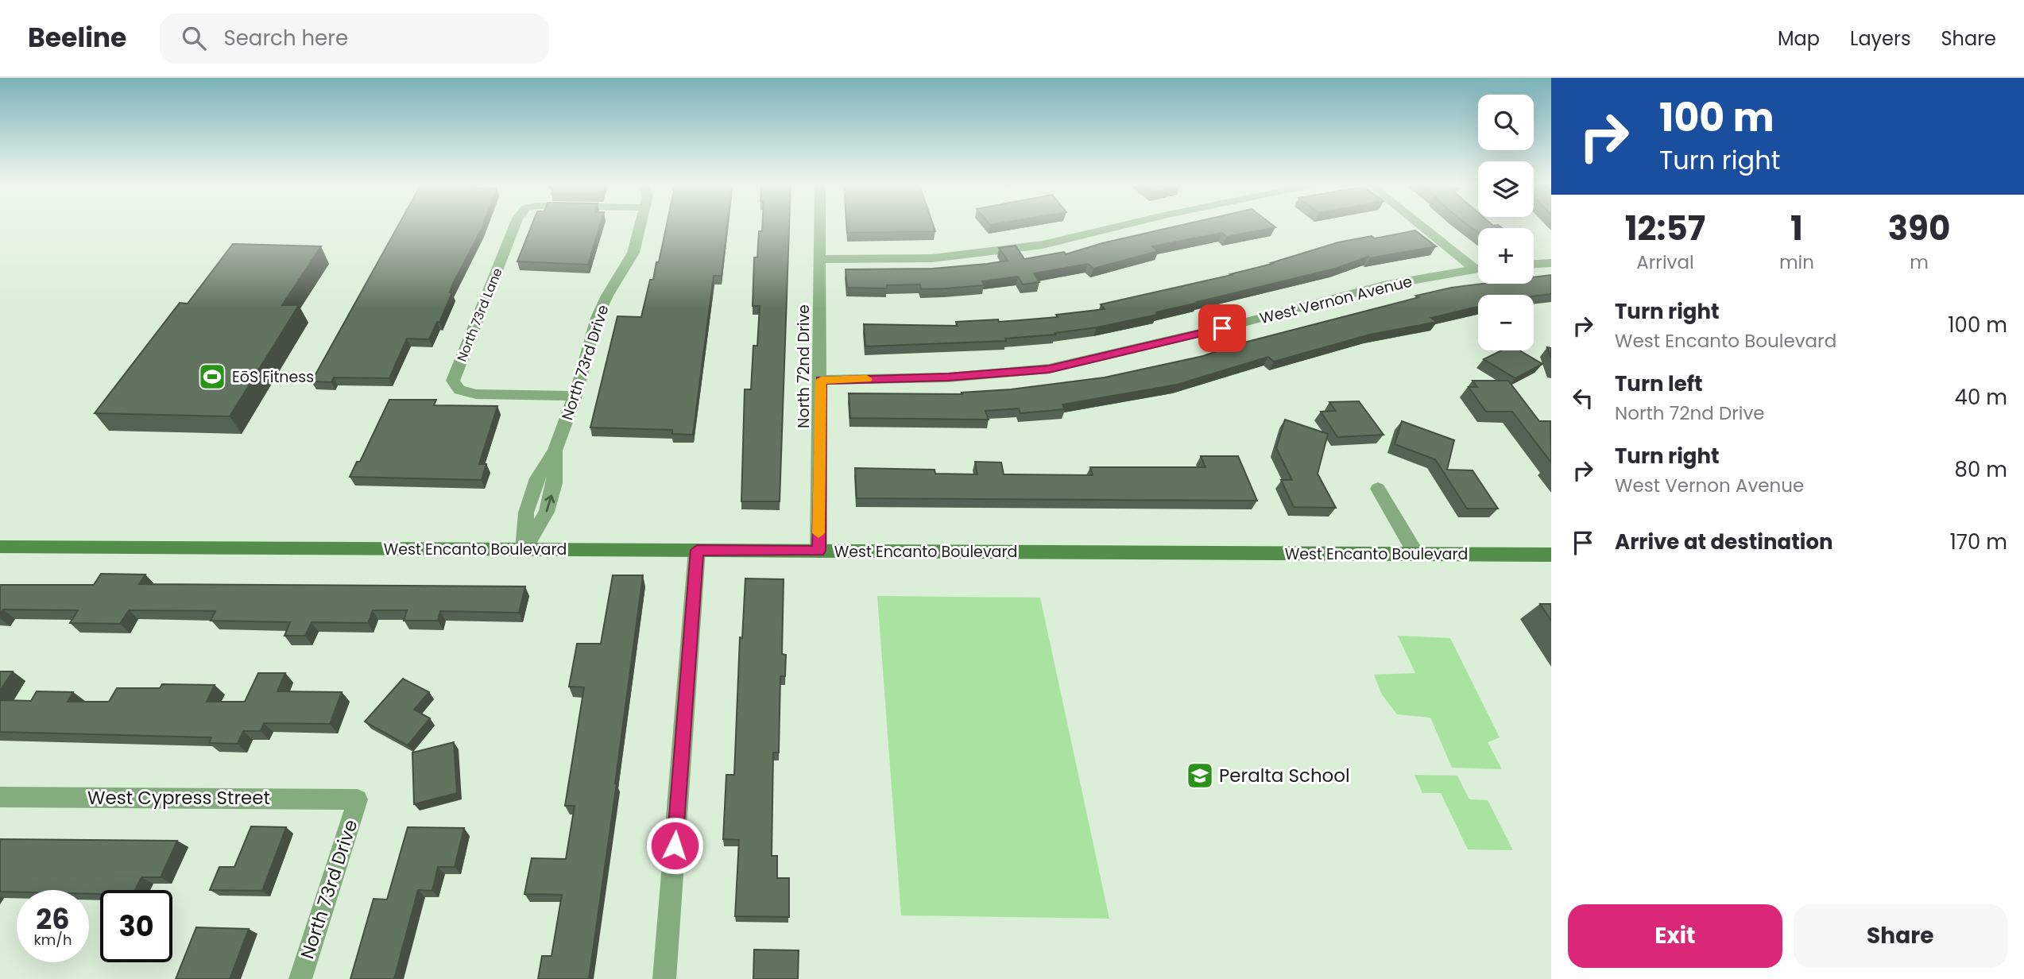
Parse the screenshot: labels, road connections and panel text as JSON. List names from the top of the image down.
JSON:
{
  "streets": {
    "street": [
      "West Vernon Avenue",
      "North 73rd Lane",
      "North 73rd Drive",
      "North 72nd Drive",
      "West Encanto Boulevard",
      "West Cypress Street"
    ]
  },
  "crossings": [
    ["West Vernon Avenue", "North 72nd Drive"],
    ["North 73rd Lane", "North 73rd Drive"],
    ["North 73rd Drive", "West Encanto Boulevard"],
    ["North 73rd Drive", "West Cypress Street"],
    ["North 72nd Drive", "West Encanto Boulevard"]
  ],
  "places": {
    "sports": ["EōS Fitness"],
    "school or university": ["Peralta School"]
  },
  "page": {
    "header": "Beeline",
    "search": "Search here",
    "nav": ["Map", "Layers", "Share"],
    "turn": ["100 m", "Turn right"],
    "map_buttons": ["+", "−"],
    "eta": [
      "12:57",
      "Arrival",
      "1",
      "min",
      "390",
      "m"
    ],
    "list": [
      {
        "name": "Turn right",
        "note": "West Encanto Boulevard",
        "value": "100 m"
      },
      {
        "name": "Turn left",
        "note": "North 72nd Drive",
        "value": "40 m"
      },
      {
        "name": "Turn right",
        "note": "West Vernon Avenue",
        "value": "80 m"
      },
      {
        "name": "Arrive at destination",
        "value": "170 m"
      }
    ],
    "speed": "26 km/h",
    "limit": "30",
    "buttons": ["Exit", "Share"]
  }
}
